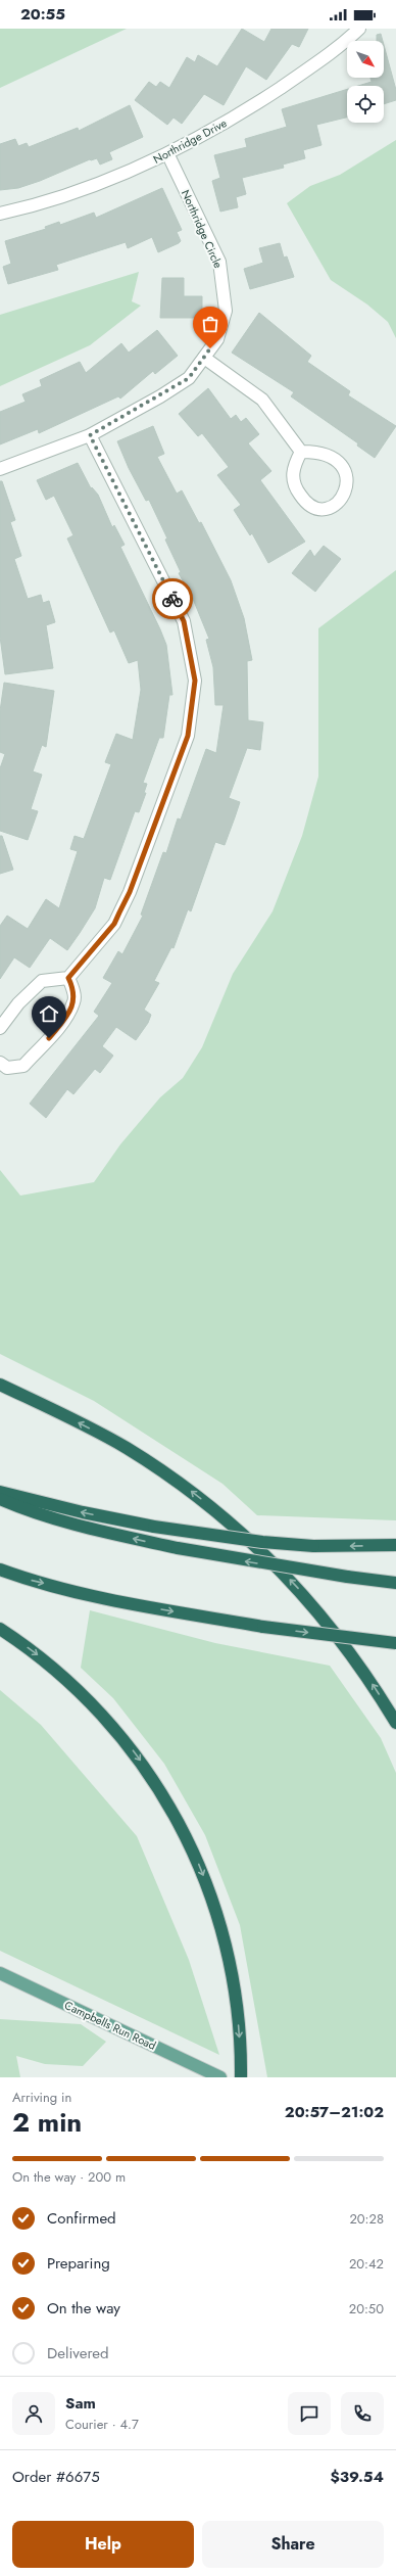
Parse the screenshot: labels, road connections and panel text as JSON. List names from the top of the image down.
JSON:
{
  "streets": {
    "main road": ["Campbells Run Road"],
    "street": ["Northridge Drive", "Northridge Circle"]
  },
  "crossings": [
    ["Northridge Drive", "Northridge Circle"]
  ],
  "north": "bottom right",
  "page": {
    "status": "20:55",
    "heading": ["2 min", "Arriving in", "20:57–21:02"],
    "panel": [
      "Sam",
      "Courier · 4.7",
      "Order #6675",
      "$39.54"
    ],
    "bar": "On the way · 200 m",
    "list": [
      ["Confirmed", "20:28"],
      ["Preparing", "20:42"],
      ["On the way", "20:50"],
      "Delivered"
    ],
    "buttons": ["Help", "Share"]
  }
}
